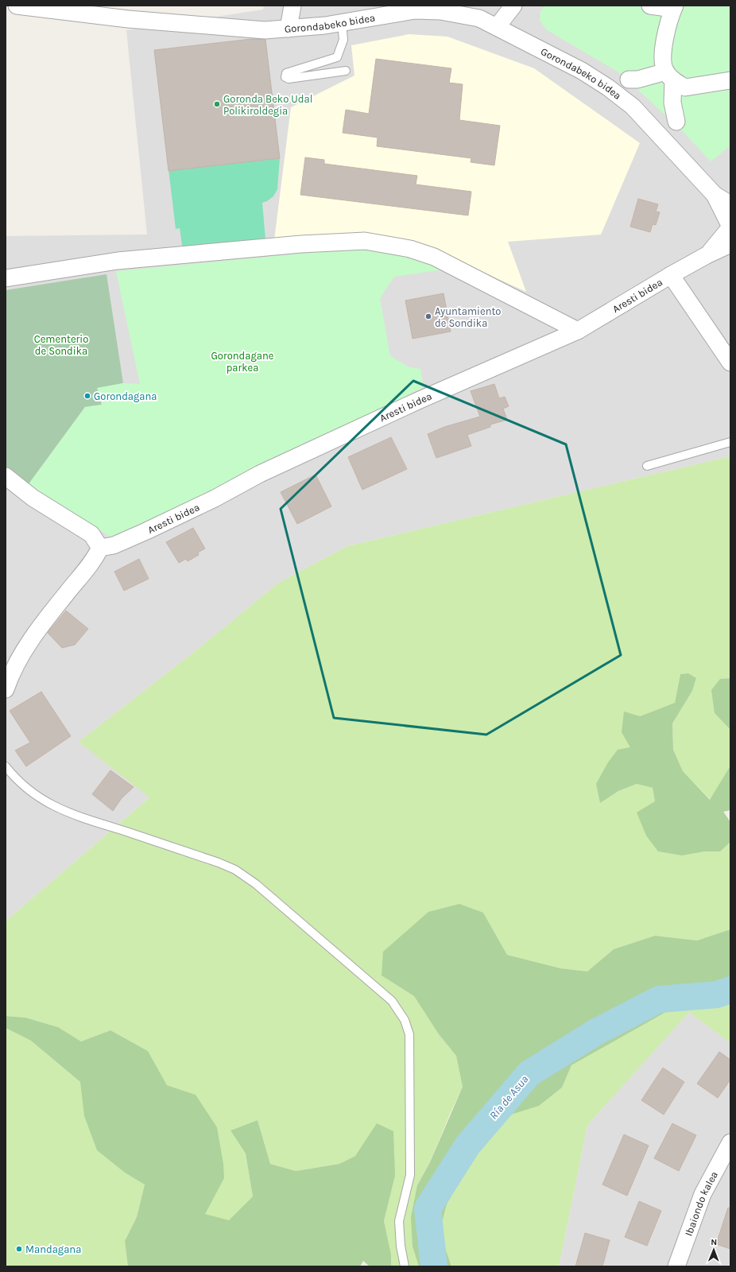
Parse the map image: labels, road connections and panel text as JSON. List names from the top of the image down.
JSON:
{
  "streets": {
    "street": ["Gorondabeko bidea", "Aresti bidea", "Ibaiondo kalea"]
  },
  "crossings": [
    ["Gorondabeko bidea", "Aresti bidea"]
  ],
  "water": ["Ría de Asua"],
  "parks": ["Cementerio de Sondika", "Gorondagane parkea"],
  "places": [
    "Goronda Beko Udal Polikiroldegia",
    "Ayuntamiento de Sondika",
    "Gorondagana",
    "Mandagana"
  ],
  "north": "top"
}
